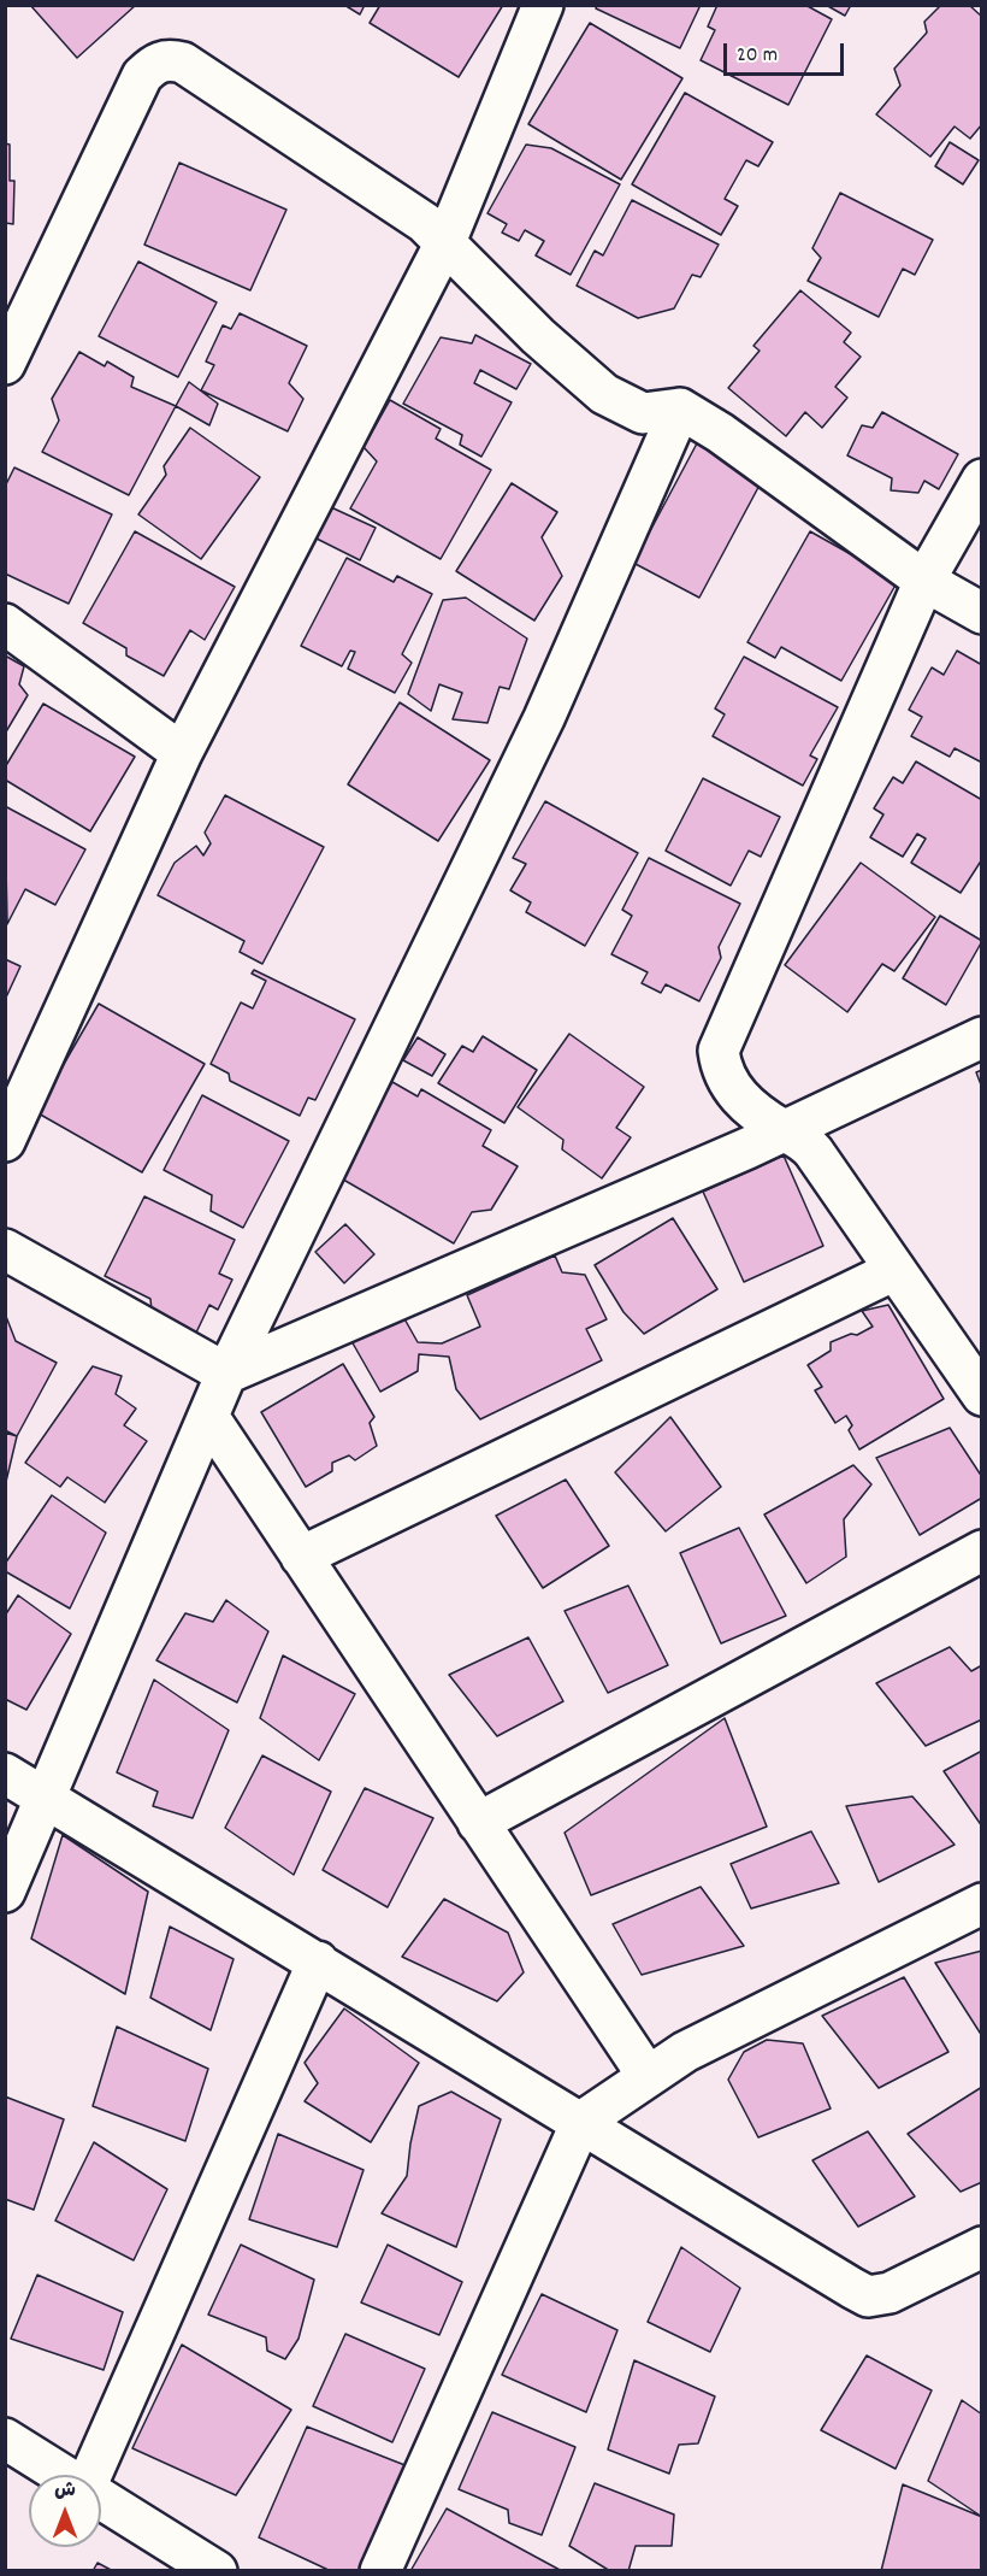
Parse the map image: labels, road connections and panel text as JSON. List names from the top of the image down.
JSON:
{
  "scale_bar": "20 m",
  "north": "top"
}
